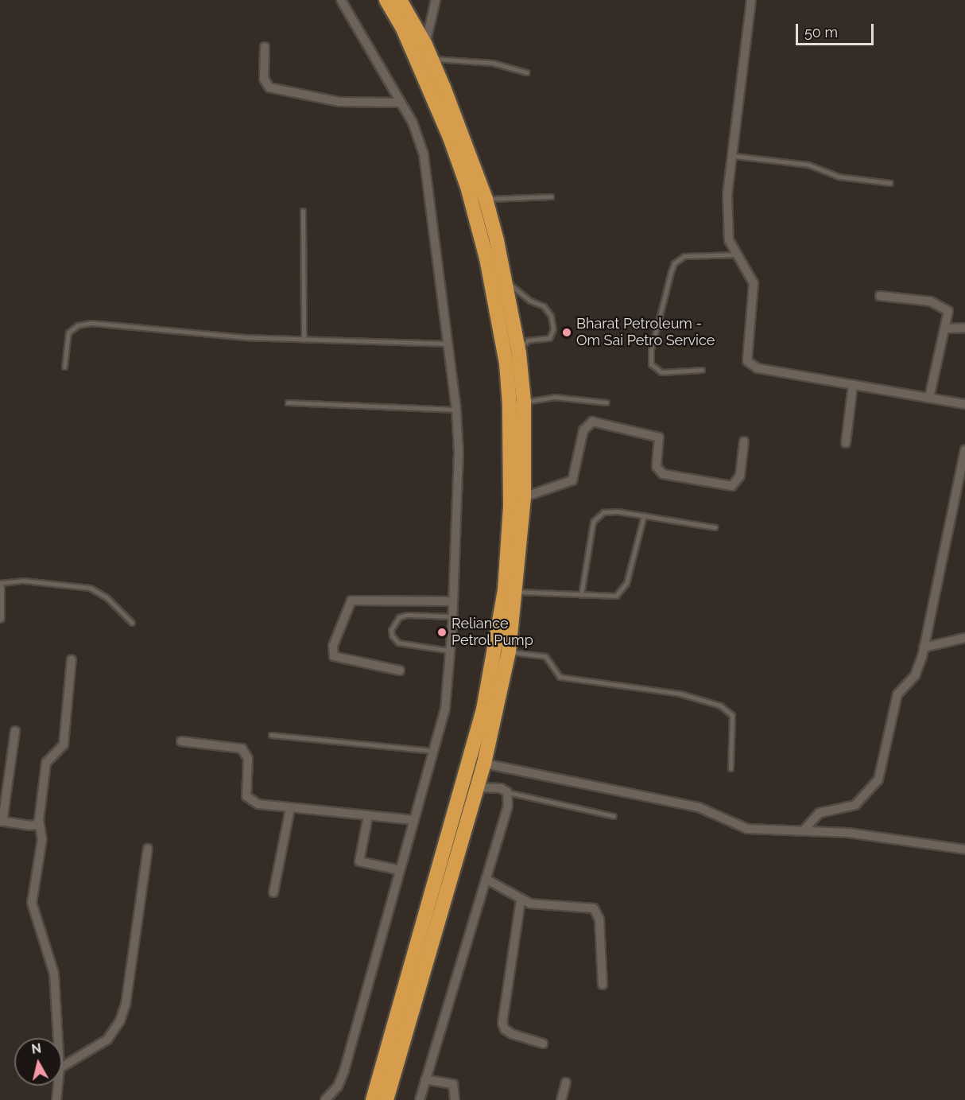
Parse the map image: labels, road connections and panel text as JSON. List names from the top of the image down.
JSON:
{
  "places": ["Bharat Petroleum - Om Sai Petro Service", "Reliance Petrol Pump"],
  "scale_bar": "50 m",
  "north": "top"
}
